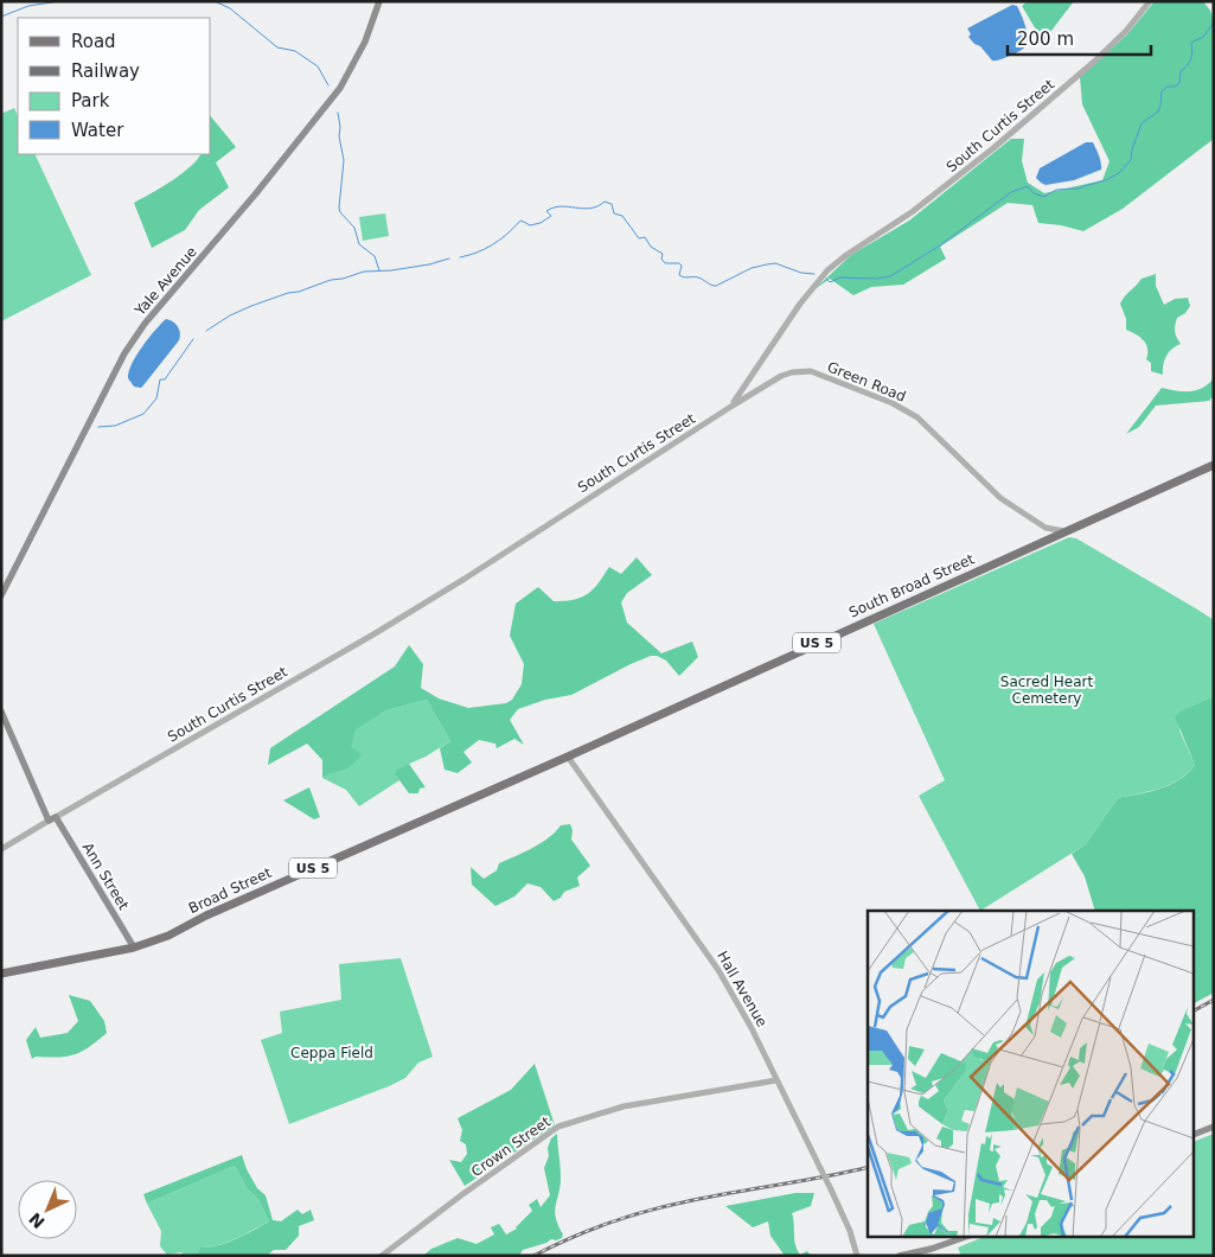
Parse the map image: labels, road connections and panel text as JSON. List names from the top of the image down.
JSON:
{
  "streets": {
    "main road": [
      "Yale Avenue",
      "South Broad Street",
      "US 5",
      "Ann Street",
      "Broad Street"
    ],
    "street": [
      "South Curtis Street",
      "Green Road",
      "Hall Avenue",
      "Crown Street"
    ]
  },
  "crossings": [
    ["South Curtis Street", "Green Road"],
    ["South Curtis Street", "Ann Street"],
    ["Green Road", "South Broad Street"],
    ["South Broad Street", "Broad Street"],
    ["South Broad Street", "Hall Avenue"],
    ["Ann Street", "Broad Street"],
    ["Hall Avenue", "Crown Street"]
  ],
  "parks": ["Sacred Heart Cemetery", "Ceppa Field"],
  "legend": [
    "Road",
    "Railway",
    "Park",
    "Water"
  ],
  "scale_bar": "200 m",
  "north": "bottom left"
}
